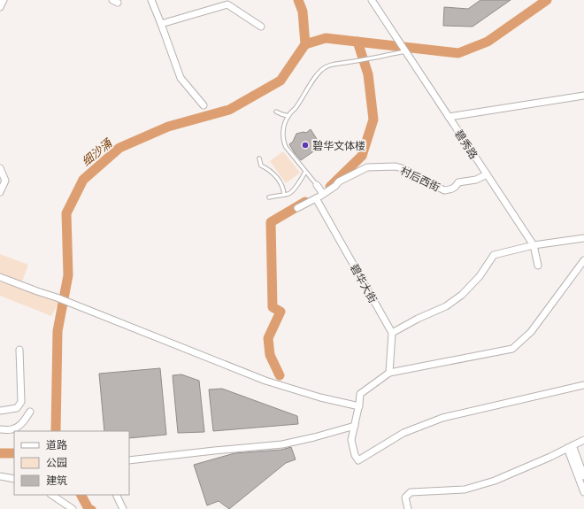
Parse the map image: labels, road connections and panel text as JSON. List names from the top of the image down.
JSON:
{
  "streets": {
    "street": ["碧秀路", "村后西街", "碧华大街"]
  },
  "crossings": [
    ["碧秀路", "村后西街"],
    ["村后西街", "碧华大街"]
  ],
  "water": ["细沙涌"],
  "places": ["碧华文体楼"],
  "legend": ["道路", "公园", "建筑"]
}
